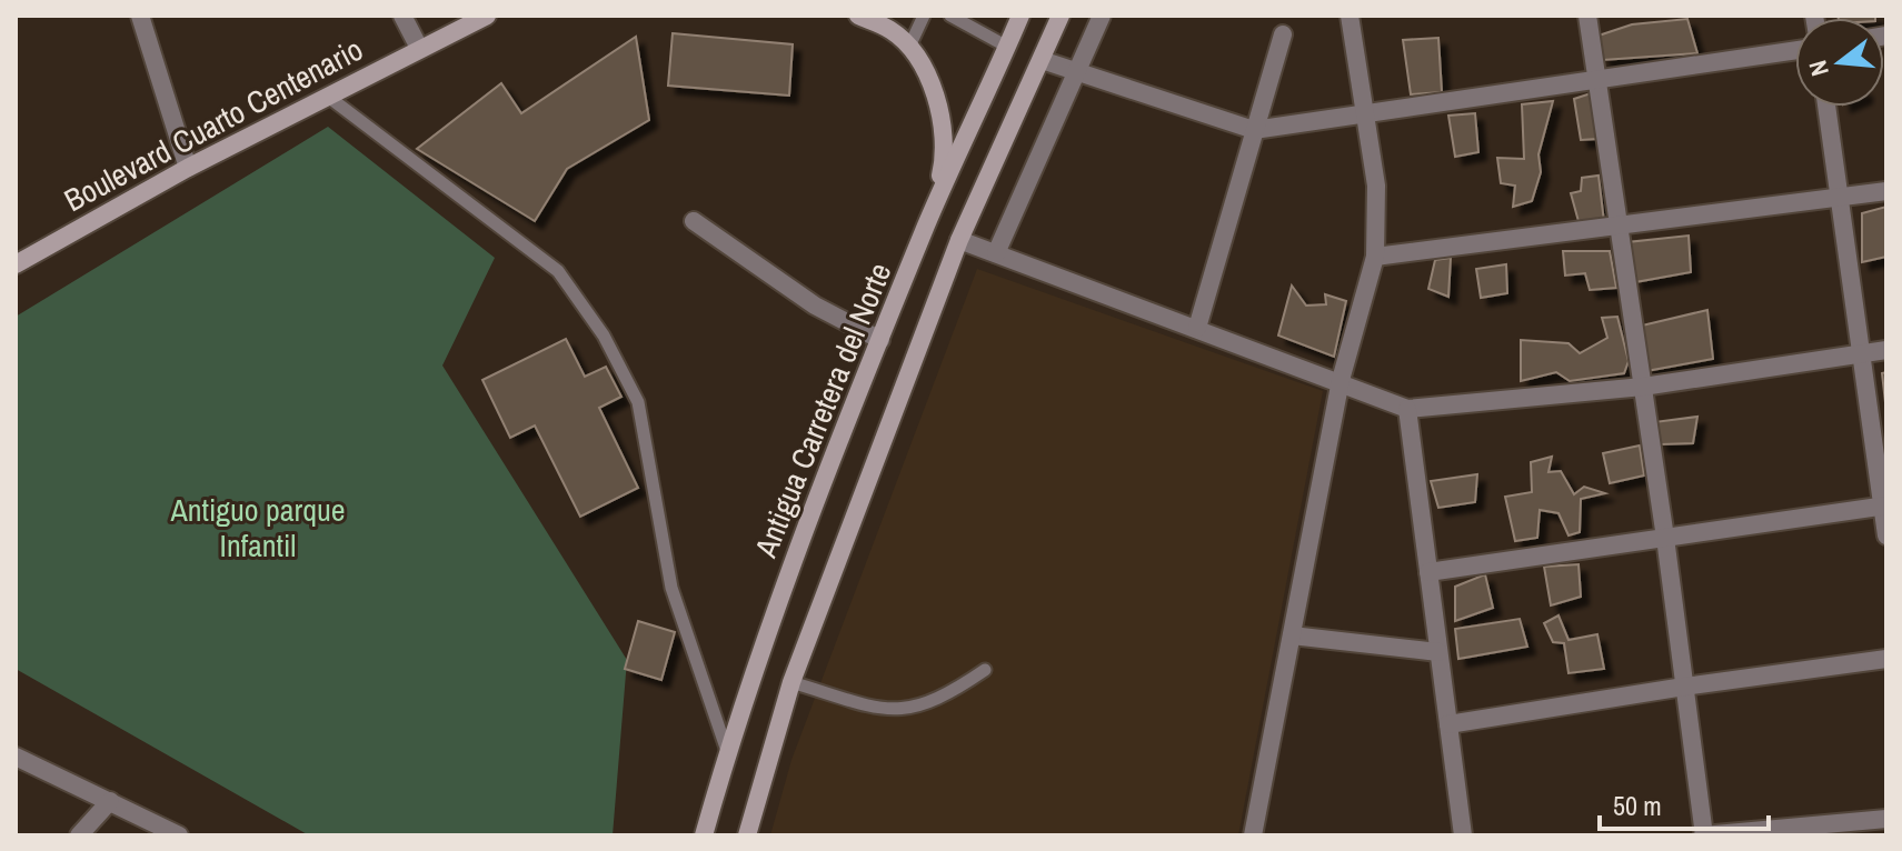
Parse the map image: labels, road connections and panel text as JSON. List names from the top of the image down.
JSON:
{
  "streets": {
    "main road": ["Boulevard Cuarto Centenario", "Antigua Carretera del Norte"]
  },
  "parks": ["Antiguo parque Infantil"],
  "scale_bar": "50 m",
  "north": "left"
}
